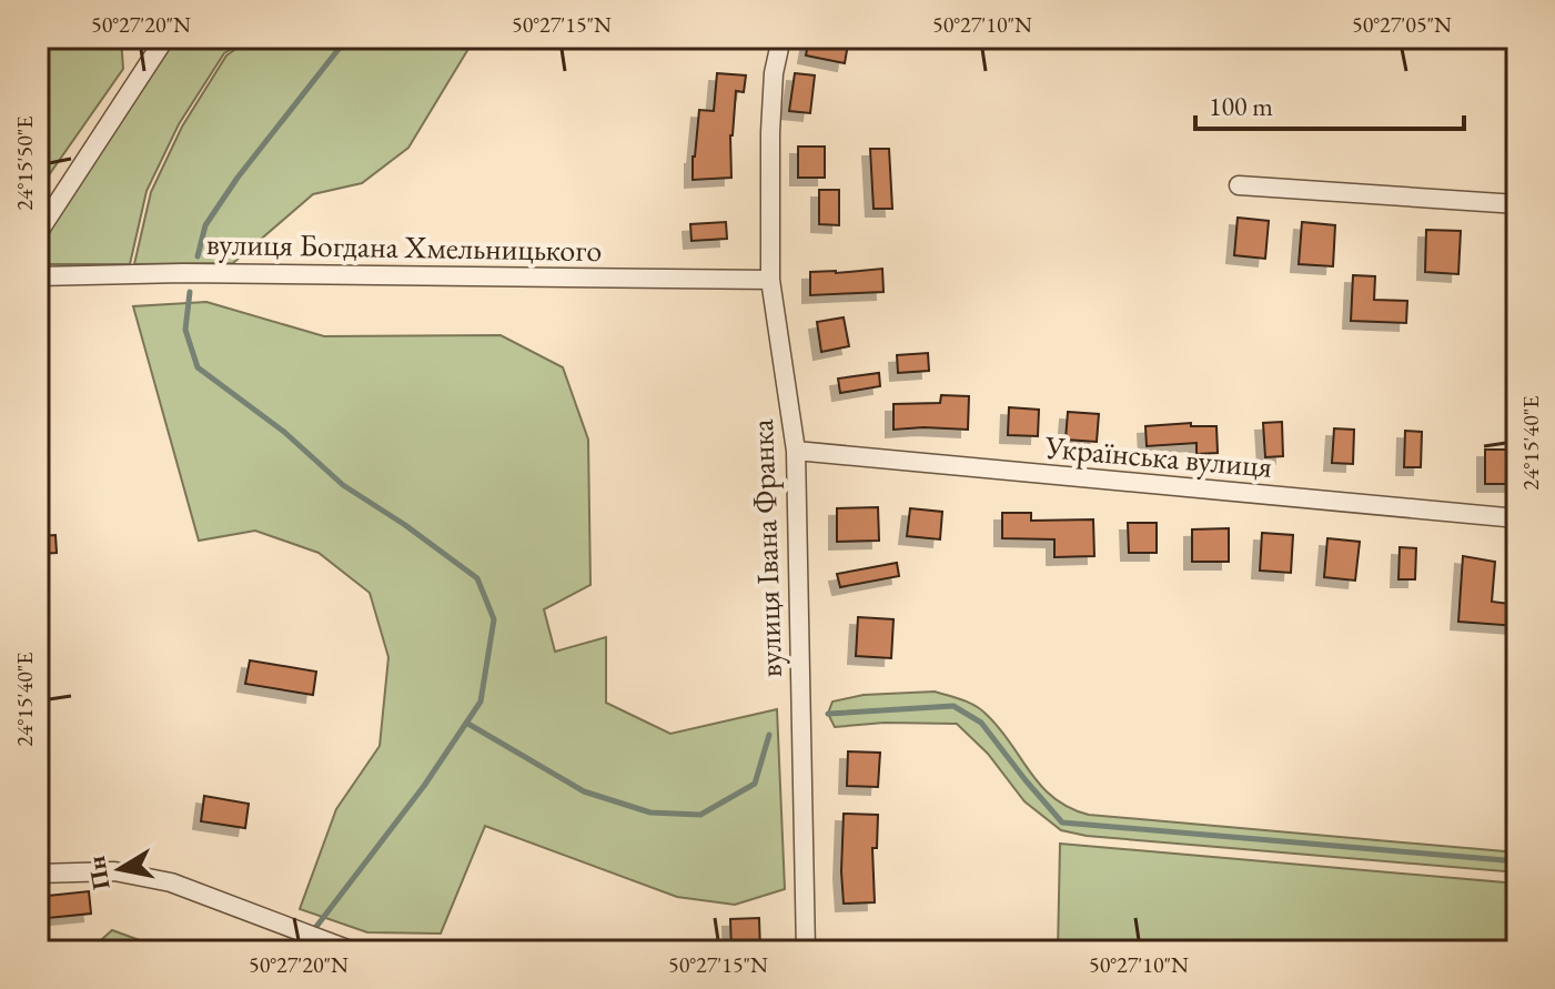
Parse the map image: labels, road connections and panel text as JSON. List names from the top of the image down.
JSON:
{
  "streets": {
    "street": ["вулиця Богдана Хмельницького", "Українська вулиця", "вулиця Івана Франка"]
  },
  "crossings": [
    ["вулиця Богдана Хмельницького", "вулиця Івана Франка"],
    ["Українська вулиця", "вулиця Івана Франка"]
  ],
  "scale_bar": "100 m",
  "north": "left",
  "coordinates": [
    "50°27'20\"N",
    "50°27'15\"N",
    "50°27'10\"N",
    "50°27'05\"N",
    "24°15'50\"E",
    "24°15'40\"E"
  ]
}
